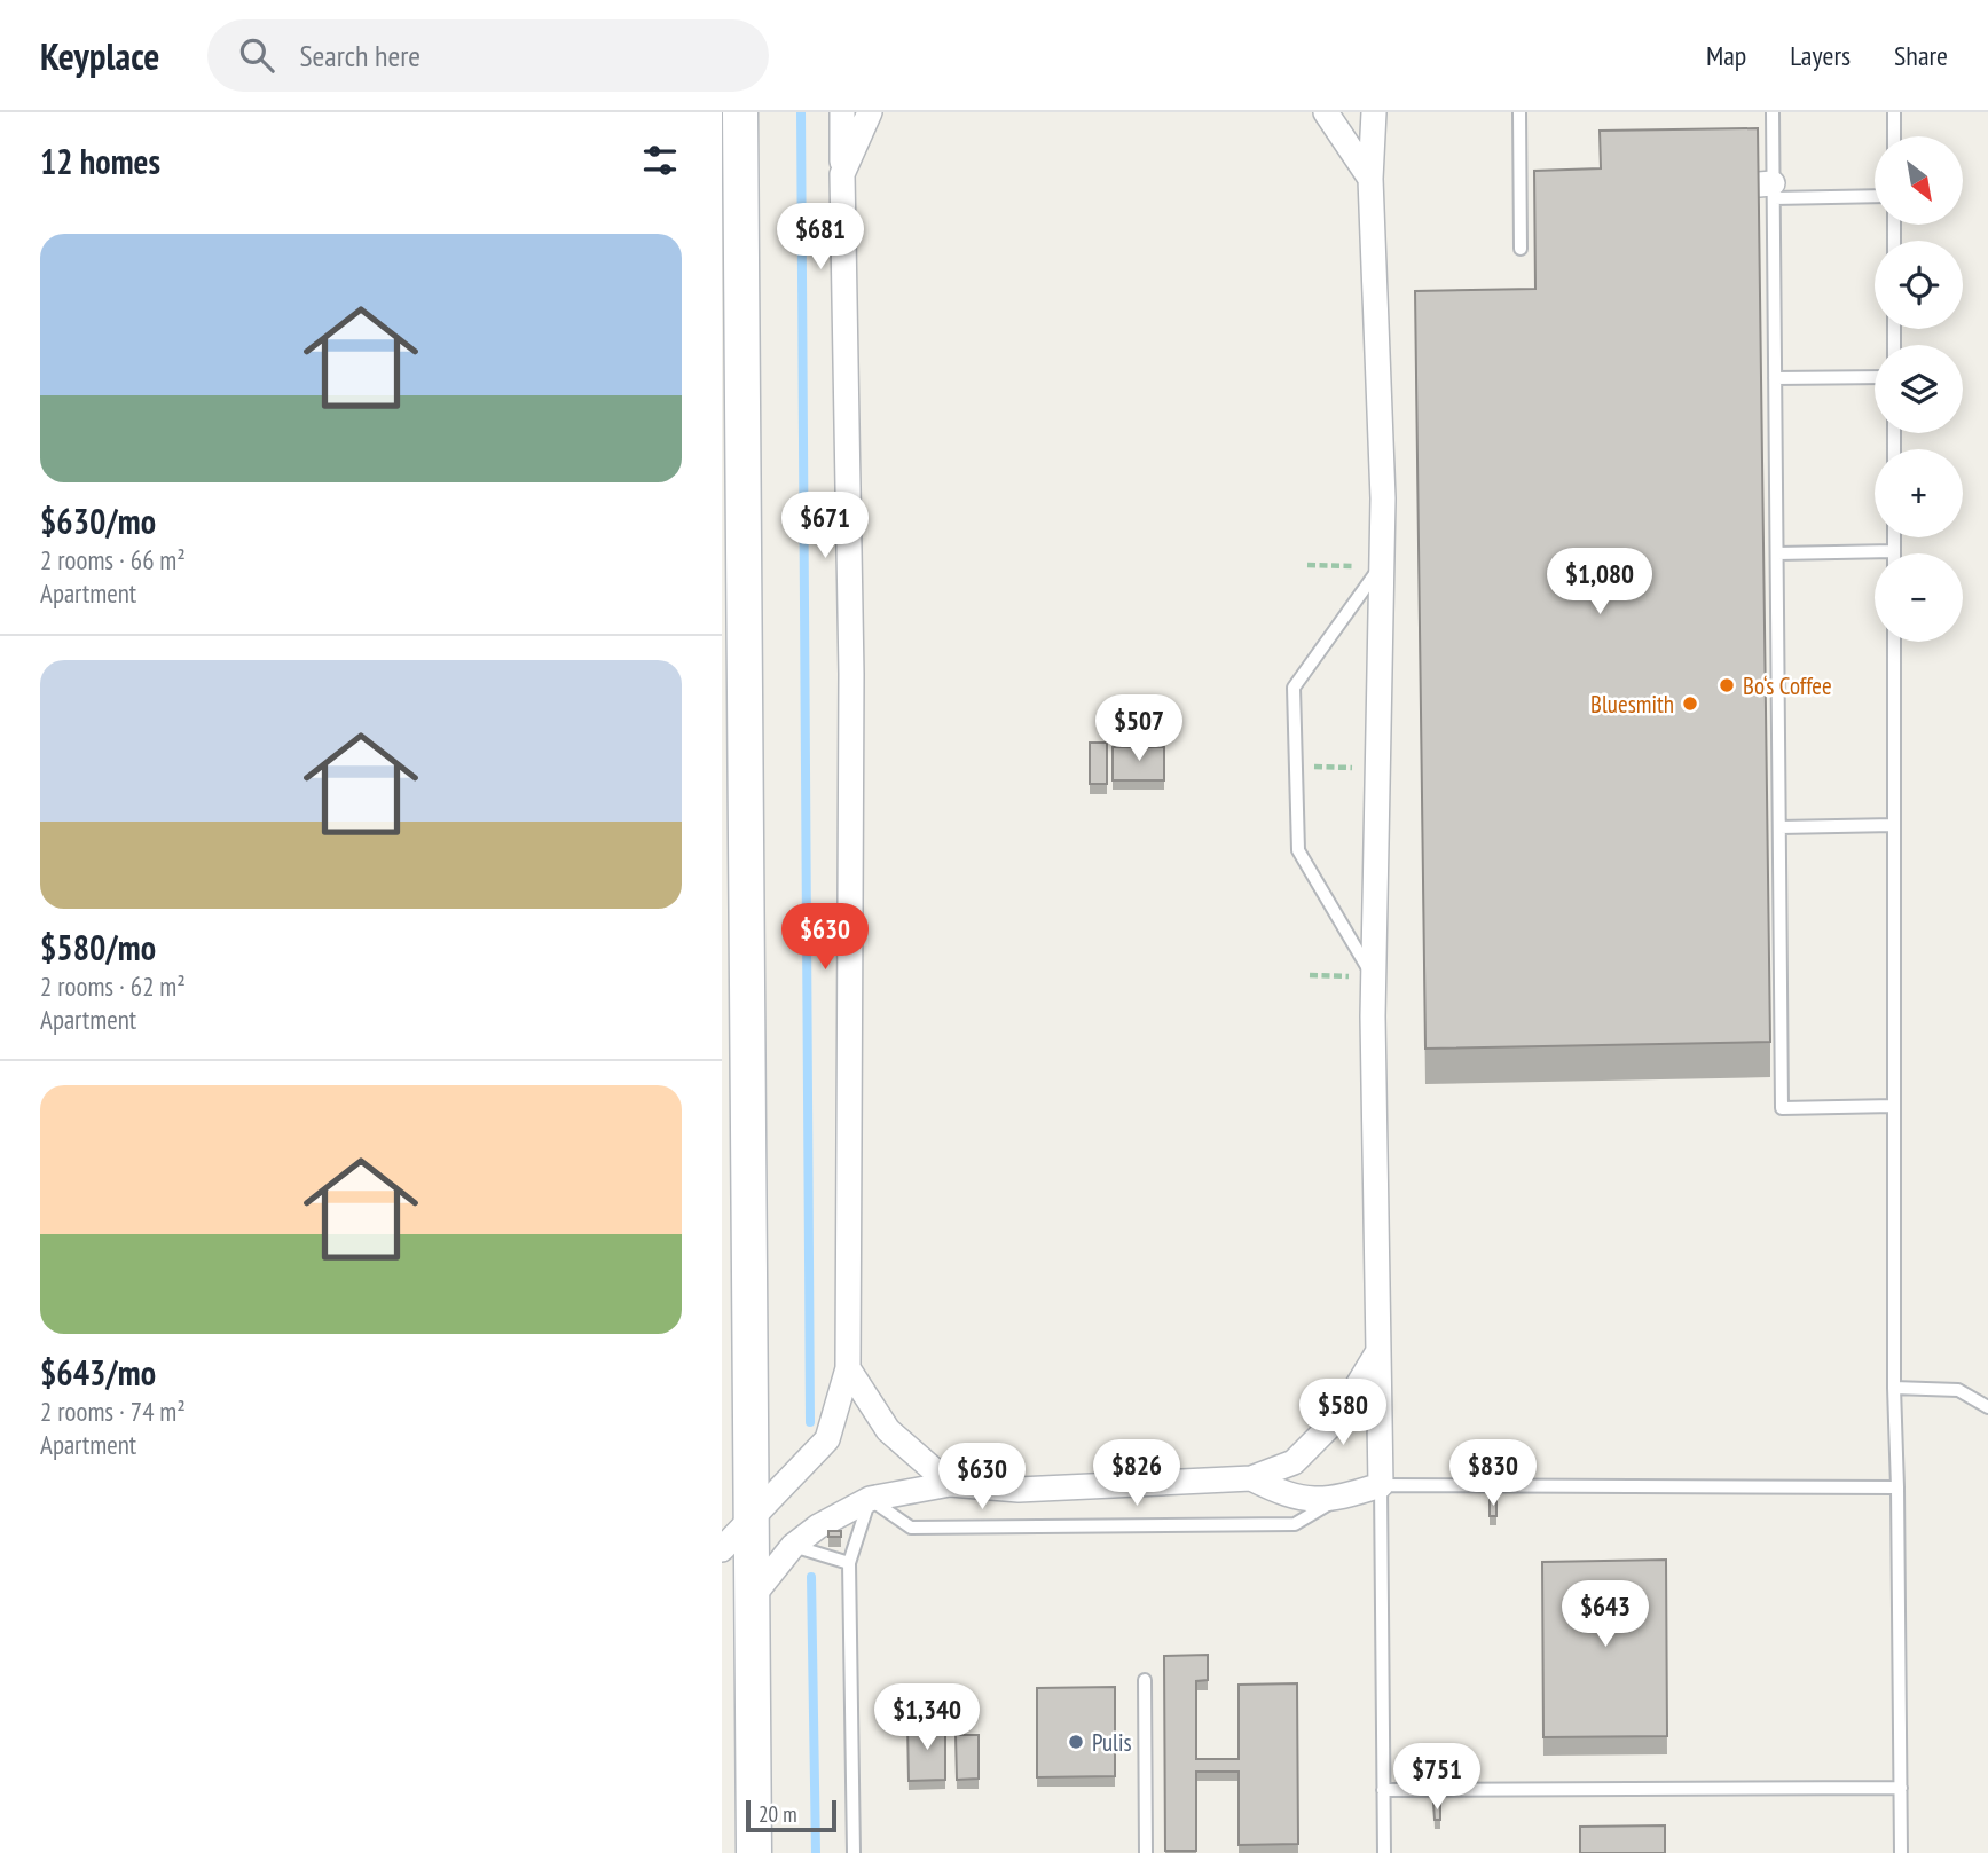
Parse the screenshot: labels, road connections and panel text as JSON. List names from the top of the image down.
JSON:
{
  "places": ["Bo‘s Coffee", "Bluesmith", "Pulis"],
  "scale_bar": "20 m",
  "north": "bottom right",
  "page": {
    "header": "Keyplace",
    "search": "Search here",
    "nav": ["Map", "Layers", "Share"],
    "heading": "12 homes",
    "map_buttons": ["+", "−"],
    "price": [
      "$681",
      "$671",
      "$1,080",
      "$507",
      "$630",
      "$580",
      "$826",
      "$830",
      "$630",
      "$643",
      "$1,340",
      "$751"
    ],
    "list": [
      {
        "name": "$630/mo",
        "note": "2 rooms · 66 m² · Apartment"
      },
      {
        "name": "$580/mo",
        "note": "2 rooms · 62 m² · Apartment"
      },
      {
        "name": "$643/mo",
        "note": "2 rooms · 74 m² · Apartment"
      }
    ],
    "scale": "20 m"
  }
}
